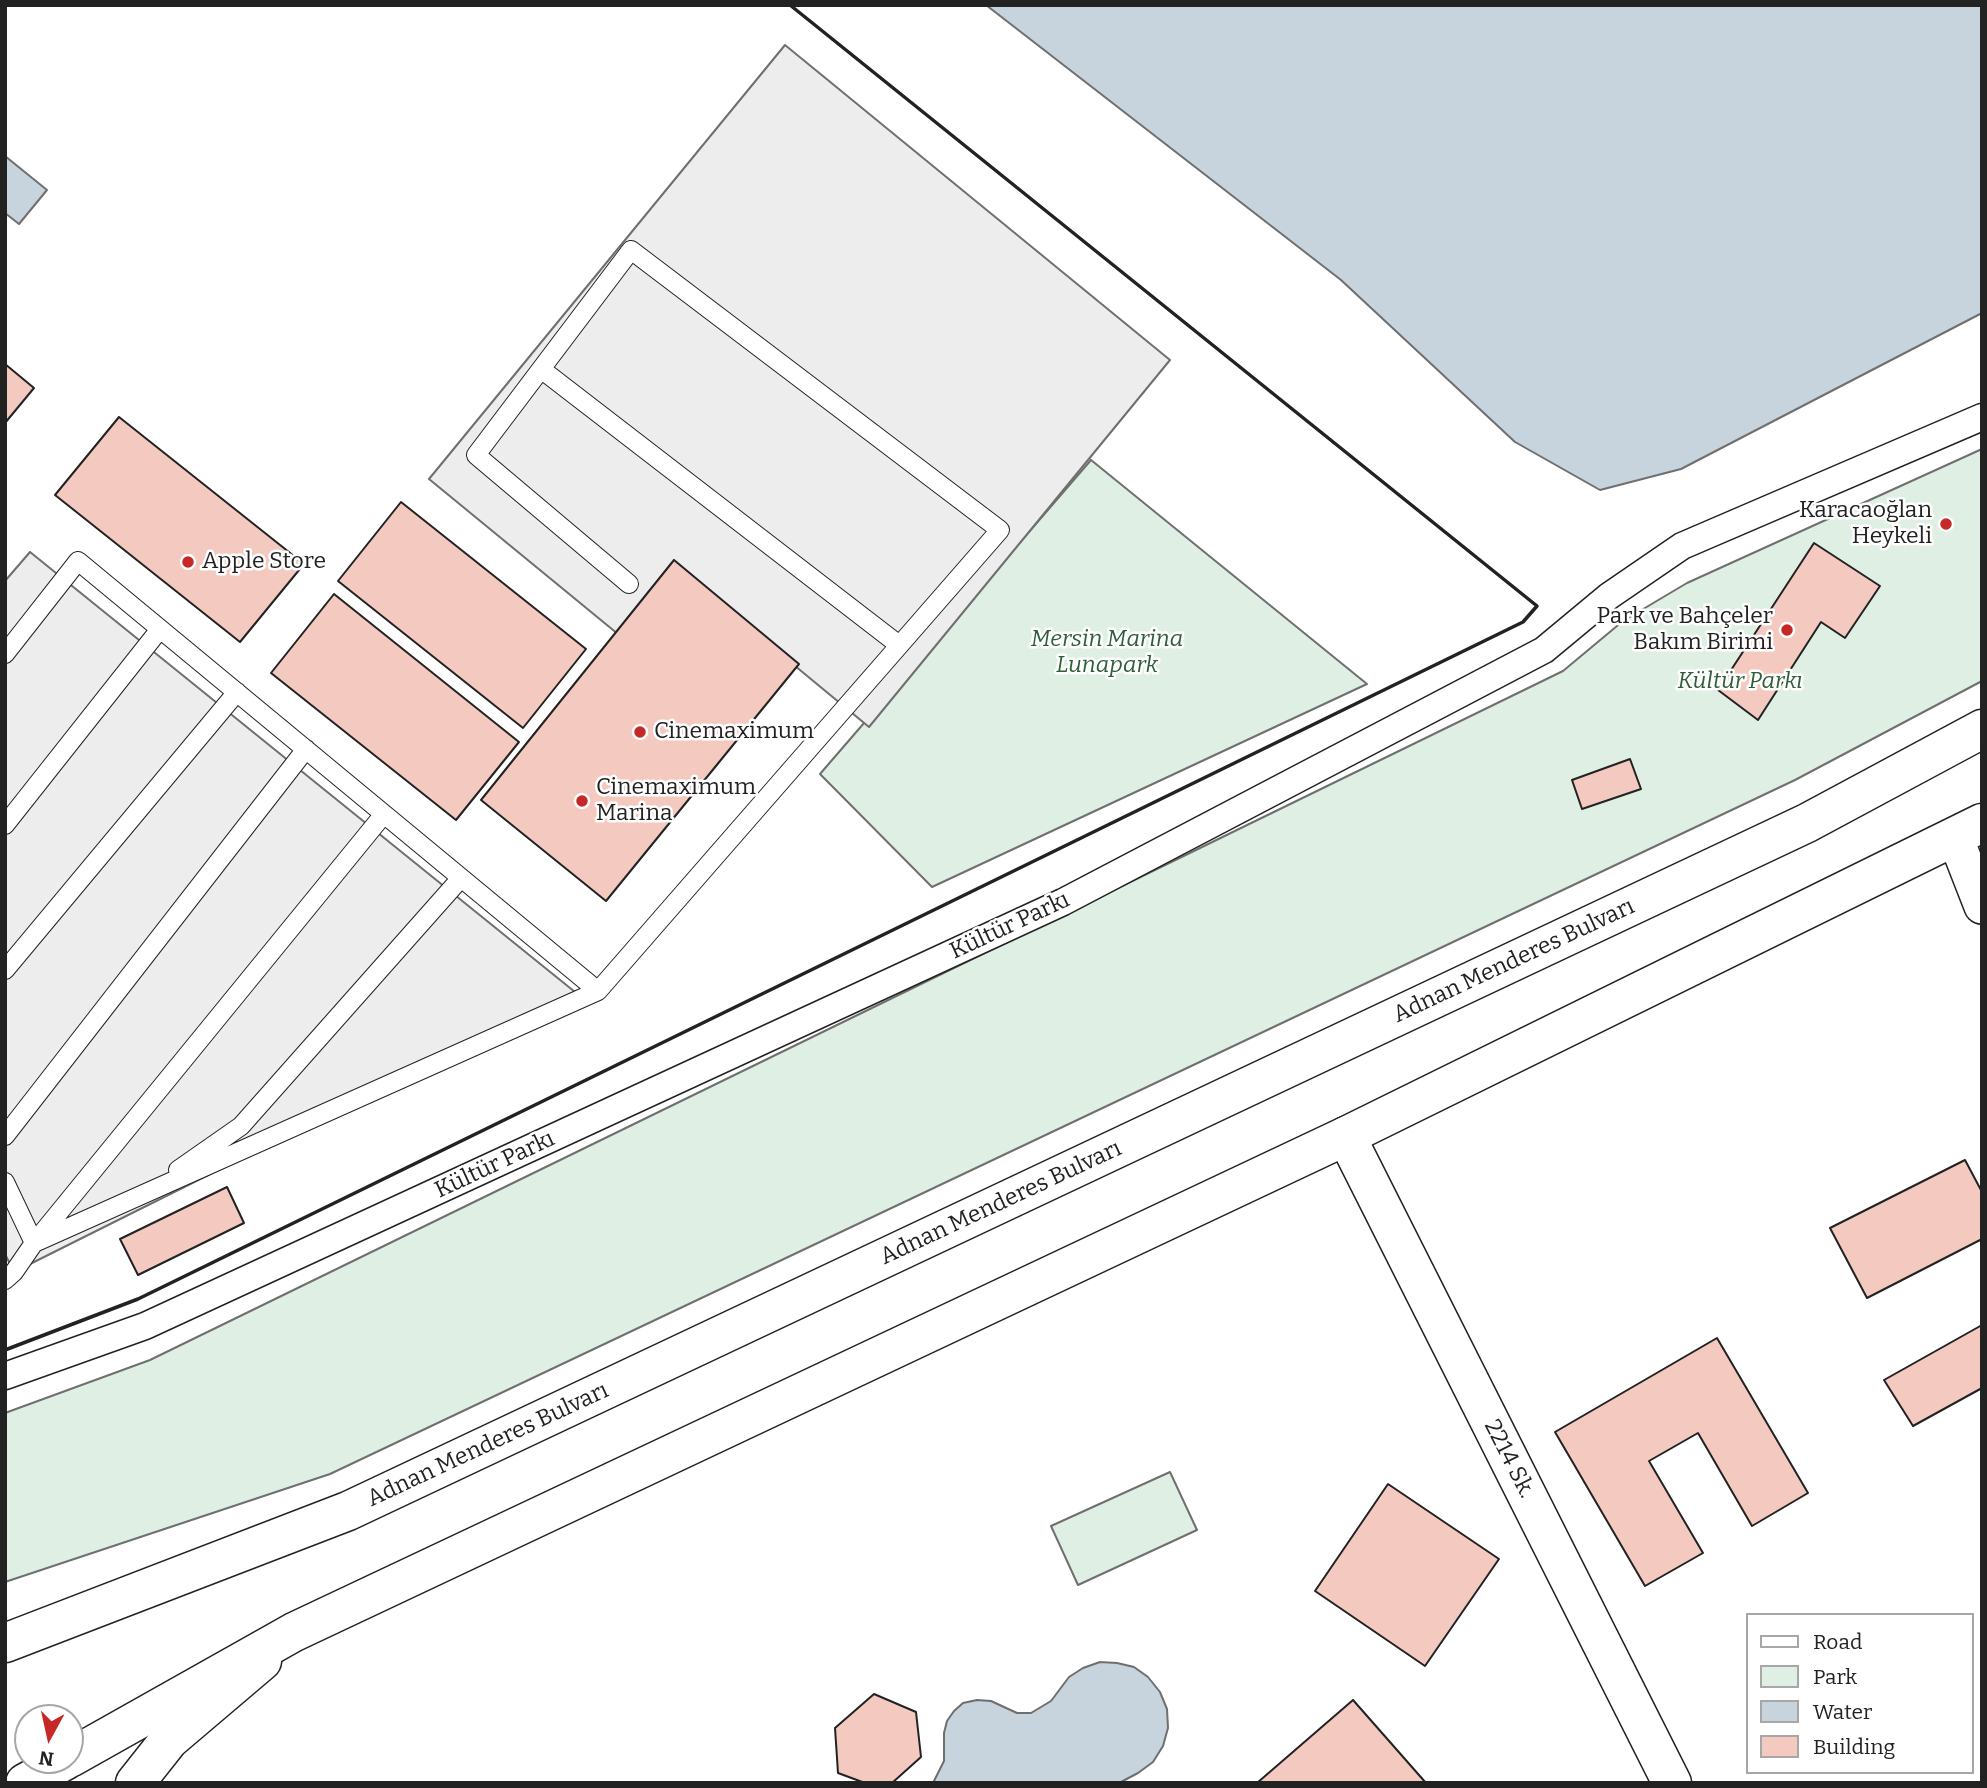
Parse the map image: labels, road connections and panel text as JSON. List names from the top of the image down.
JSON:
{
  "streets": {
    "main road": ["Adnan Menderes Bulvarı", "2214 Sk."],
    "street": ["Kültür Parkı"]
  },
  "parks": ["Mersin Marina Lunapark", "Kültür Parkı"],
  "places": [
    "Karacaoğlan Heykeli",
    "Apple Store",
    "Park ve Bahçeler Bakım Birimi",
    "Cinemaximum",
    "Cinemaximum Marina"
  ],
  "legend": [
    "Road",
    "Park",
    "Water",
    "Building"
  ],
  "north": "bottom"
}
